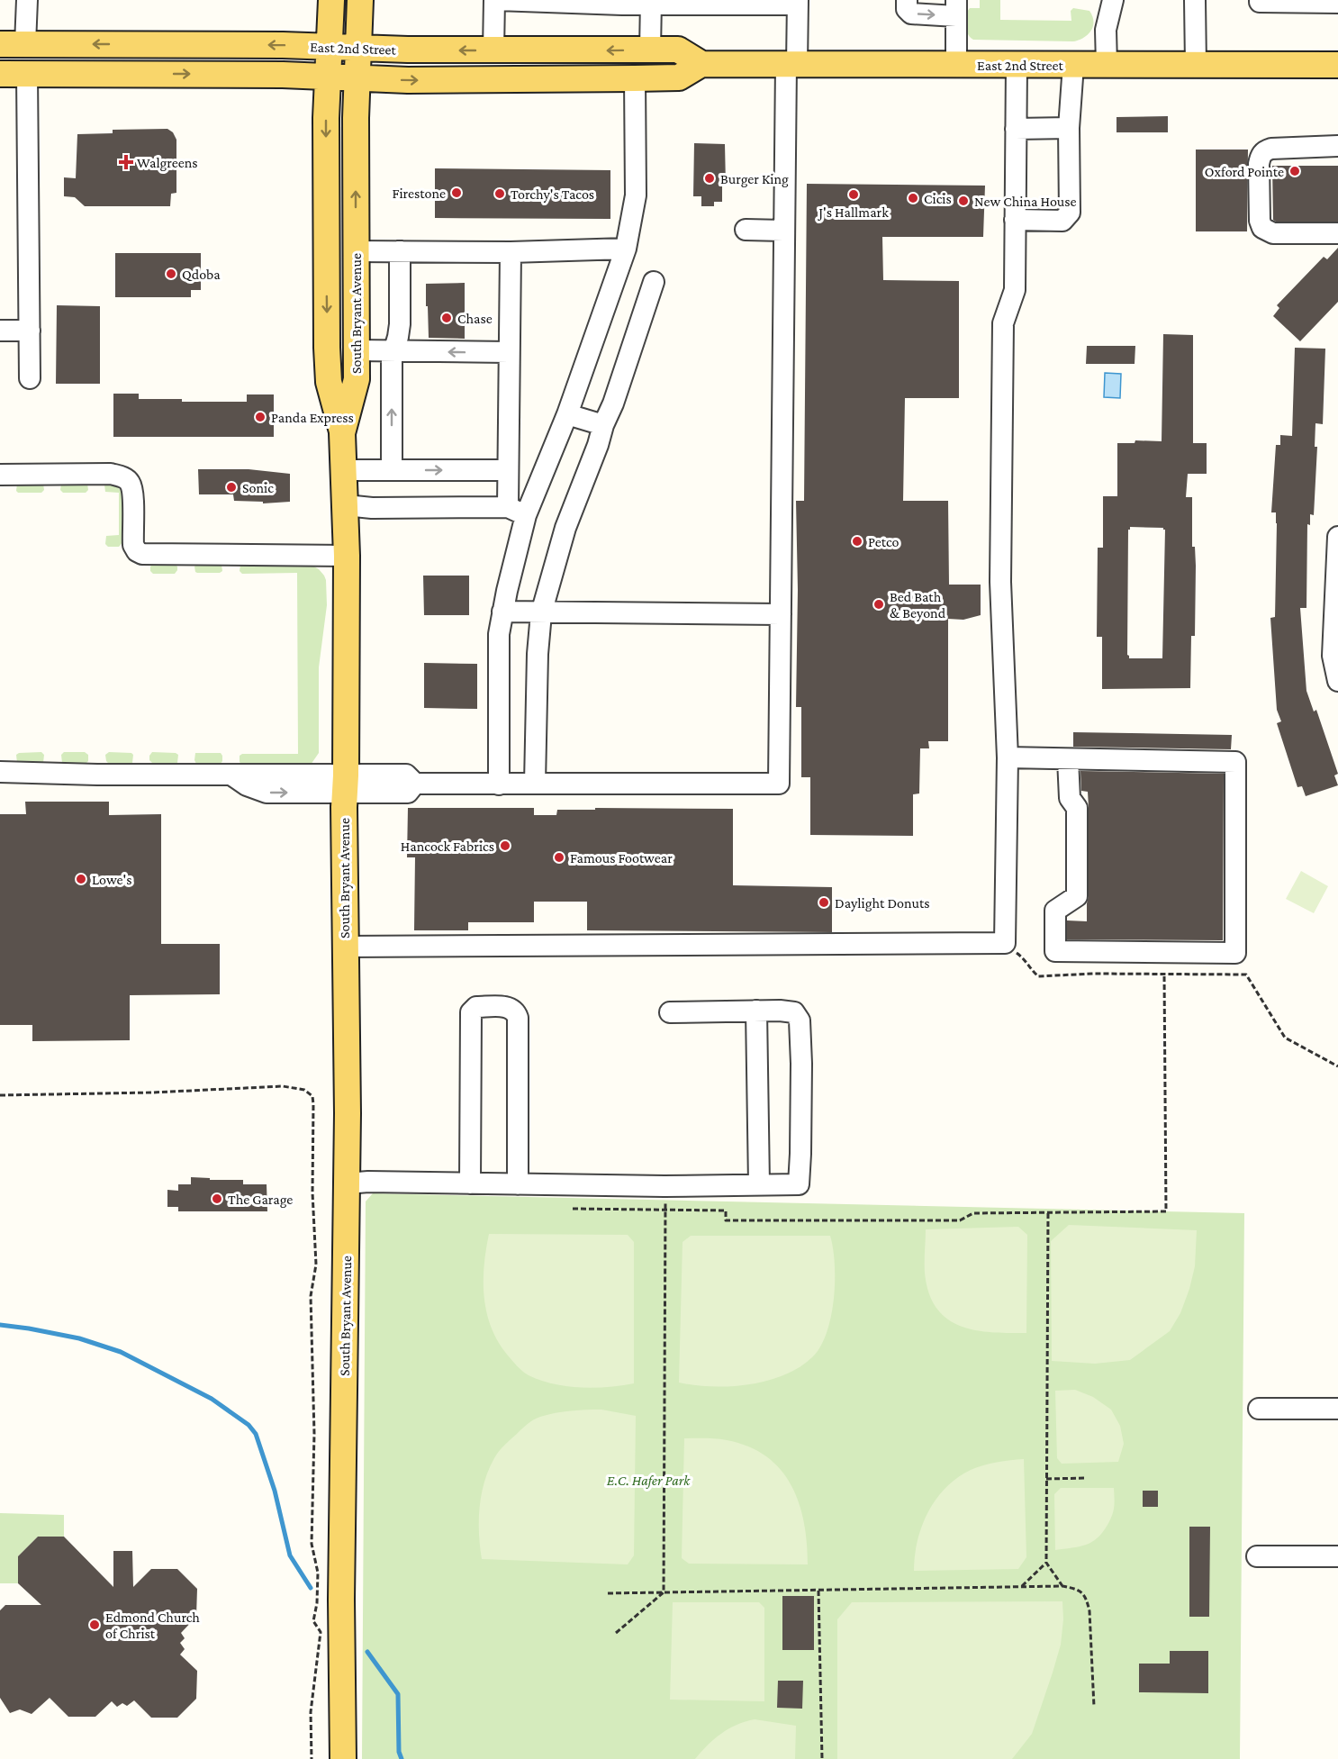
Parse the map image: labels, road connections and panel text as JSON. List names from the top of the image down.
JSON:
{
  "streets": {
    "main road": ["East 2nd Street", "South Bryant Avenue"]
  },
  "crossings": [
    ["East 2nd Street", "South Bryant Avenue"]
  ],
  "parks": ["E.C. Hafer Park"],
  "places": {
    "health": ["Walgreens"],
    "other": [
      "Oxford Pointe",
      "Burger King",
      "Firestone",
      "Torchy's Tacos",
      "J's Hallmark",
      "Cicis",
      "New China House",
      "Qdoba",
      "Chase",
      "Panda Express",
      "Sonic",
      "Petco",
      "Bed Bath & Beyond",
      "Hancock Fabrics",
      "Famous Footwear",
      "Lowe's",
      "Daylight Donuts",
      "The Garage",
      "Edmond Church of Christ"
    ]
  }
}
